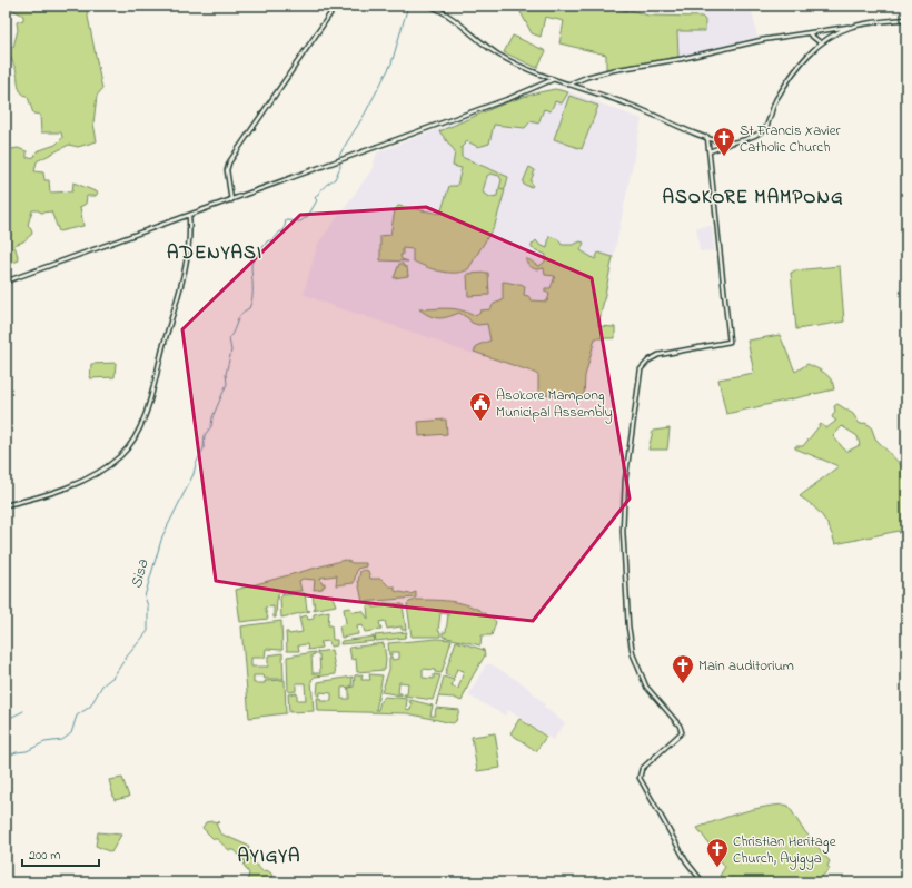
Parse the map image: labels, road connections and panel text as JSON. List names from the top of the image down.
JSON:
{
  "districts": ["ASOKORE MAMPONG", "ADENYASI", "AYIGYA"],
  "water": ["Sisa"],
  "places": {
    "church": ["St Francis Xavier Catholic Church", "Main auditorium", "Christian Heritage Church, Ayigya"],
    "public building": ["Asokore Mampong Municipal Assembly"]
  },
  "scale_bar": "200 m"
}
